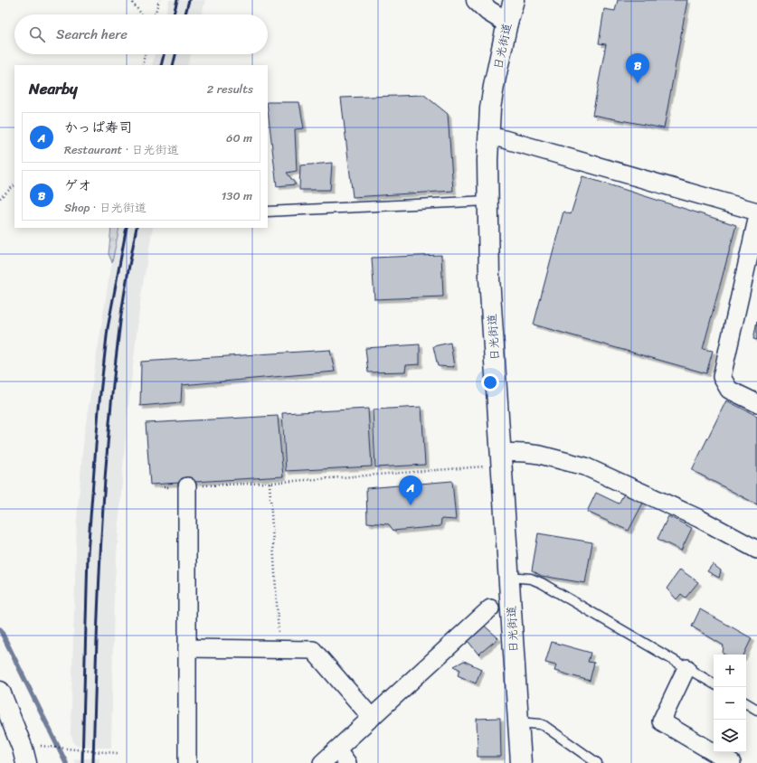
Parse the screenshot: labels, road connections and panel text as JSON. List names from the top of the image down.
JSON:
{
  "streets": {
    "main road": ["日光街道"]
  },
  "page": {
    "search": "Search here",
    "pins": ["B", "A"],
    "heading": ["Nearby", "2 results"],
    "list": [
      {
        "mark": "A",
        "name": "かっぱ寿司",
        "note": "Restaurant · 日光街道",
        "value": "60 m"
      },
      {
        "mark": "B",
        "name": "ゲオ",
        "note": "Shop · 日光街道",
        "value": "130 m"
      }
    ],
    "map_buttons": ["+", "−"]
  }
}
